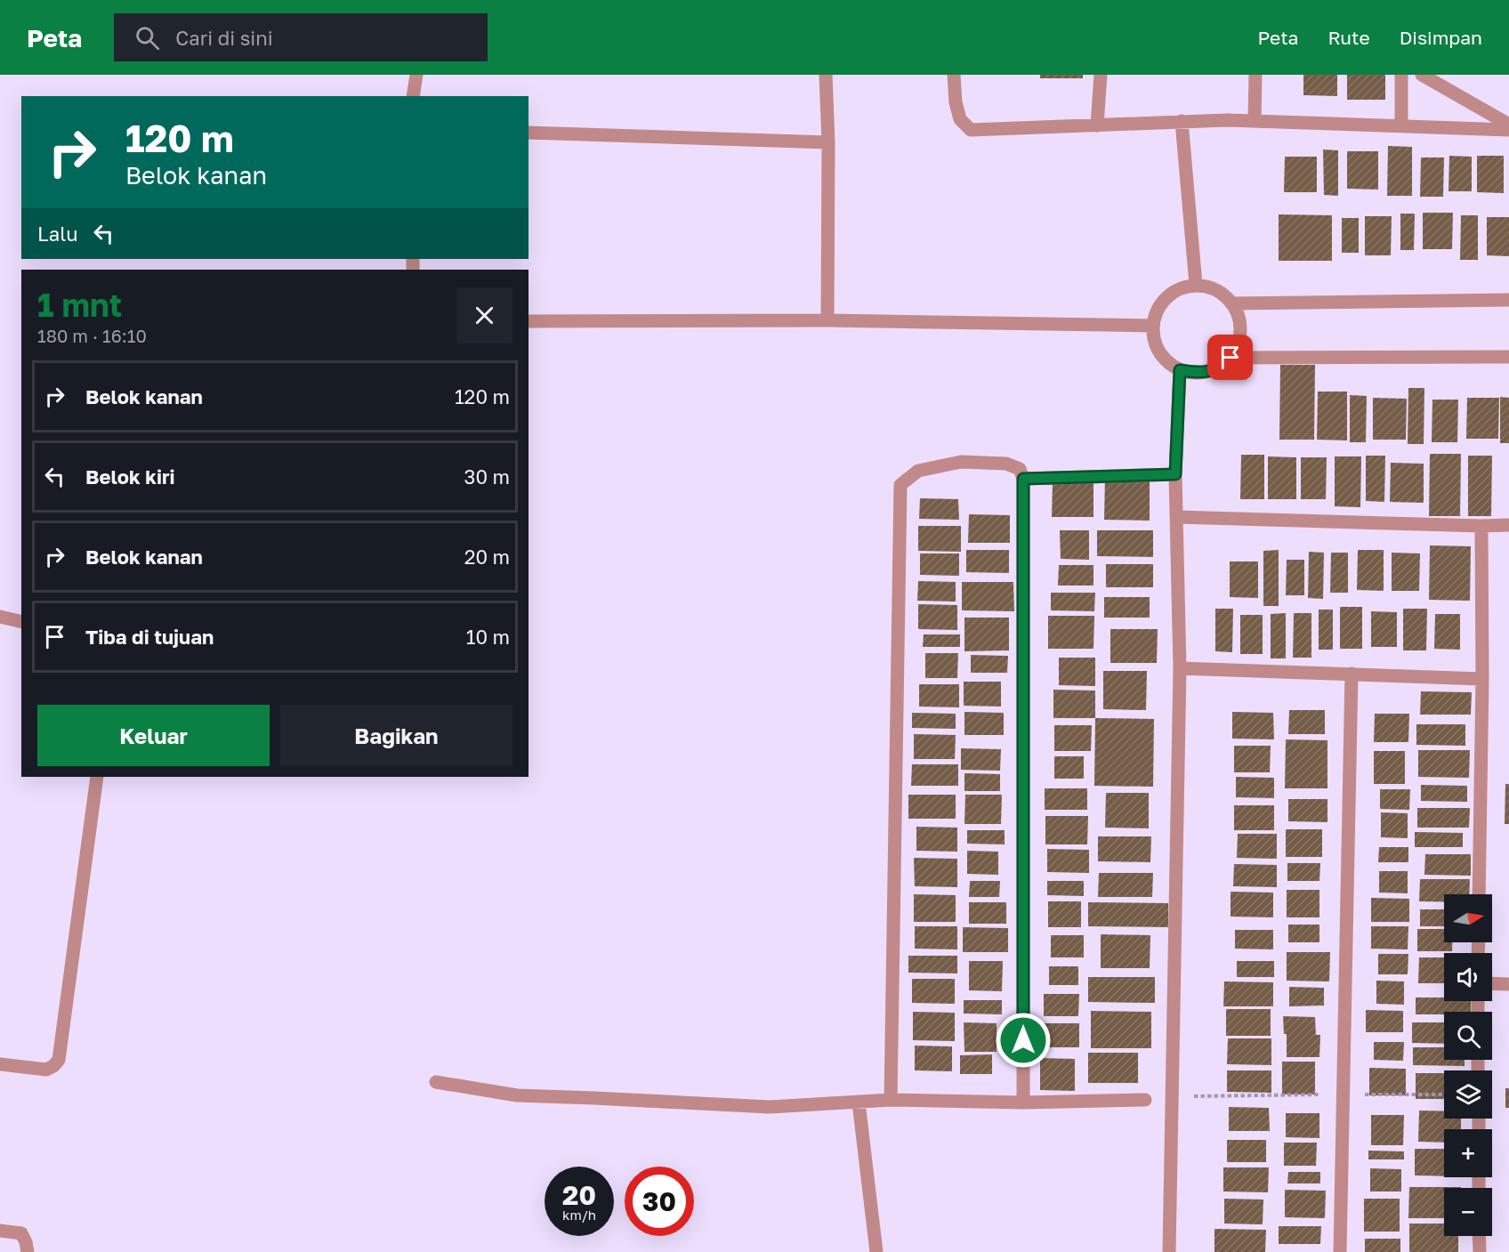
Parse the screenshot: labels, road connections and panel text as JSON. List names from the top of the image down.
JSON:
{
  "north": "right",
  "page": {
    "header": "Peta",
    "search": "Cari di sini",
    "nav": ["Peta", "Rute", "Disimpan"],
    "turn": ["120 m", "Belok kanan"],
    "then": "Lalu",
    "heading": ["1 mnt", "180 m · 16:10"],
    "list": [
      {
        "name": "Belok kanan",
        "value": "120 m"
      },
      {
        "name": "Belok kiri",
        "value": "30 m"
      },
      {
        "name": "Belok kanan",
        "value": "20 m"
      },
      {
        "name": "Tiba di tujuan",
        "value": "10 m"
      }
    ],
    "buttons": ["Keluar", "Bagikan"],
    "map_buttons": ["+", "−"],
    "speed": "20 km/h",
    "limit": "30"
  }
}
